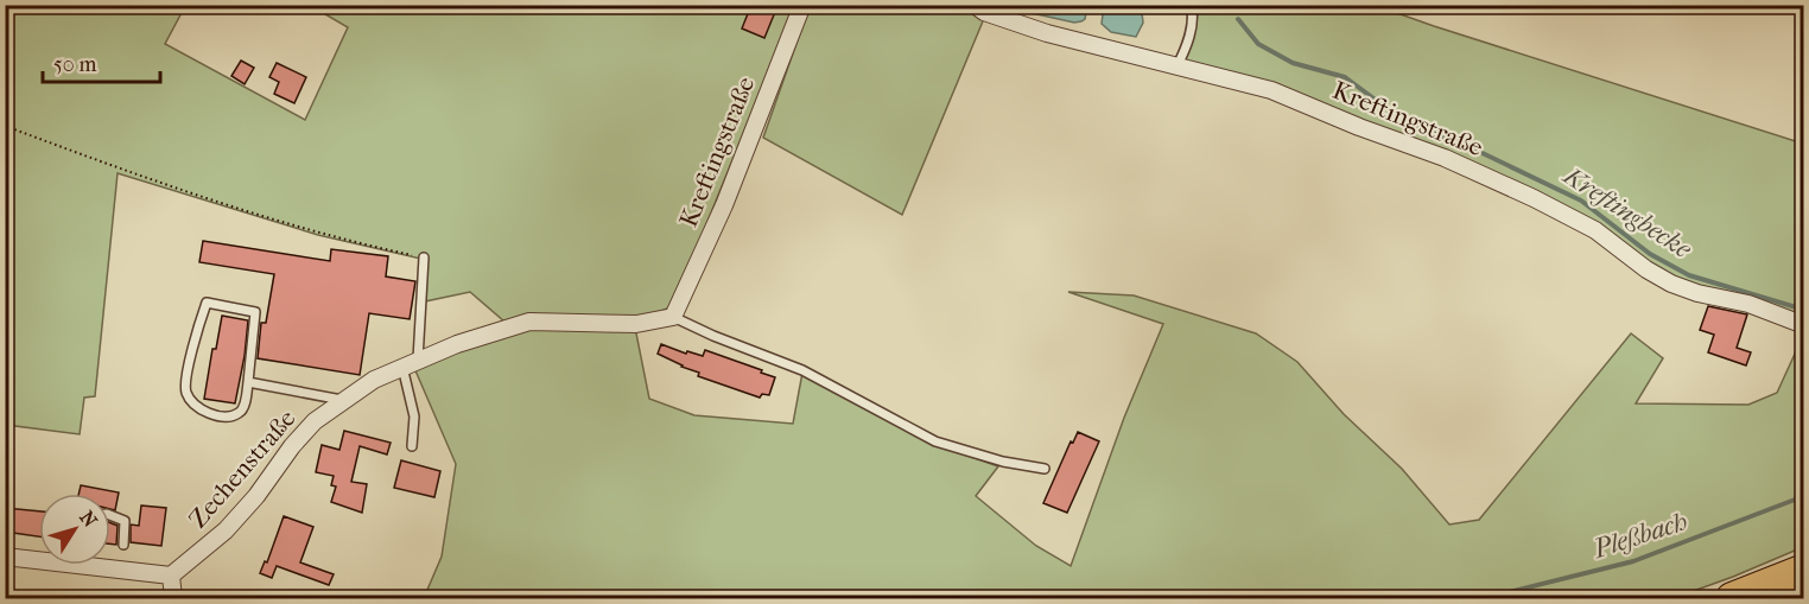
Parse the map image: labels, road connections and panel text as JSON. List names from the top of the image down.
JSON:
{
  "streets": {
    "street": ["Kreftingstraße", "Zechenstraße"]
  },
  "crossings": [
    ["Kreftingstraße", "Zechenstraße"]
  ],
  "water": ["Kreftingbecke", "Pleßbach"],
  "scale_bar": "50 m",
  "north": "top right"
}
